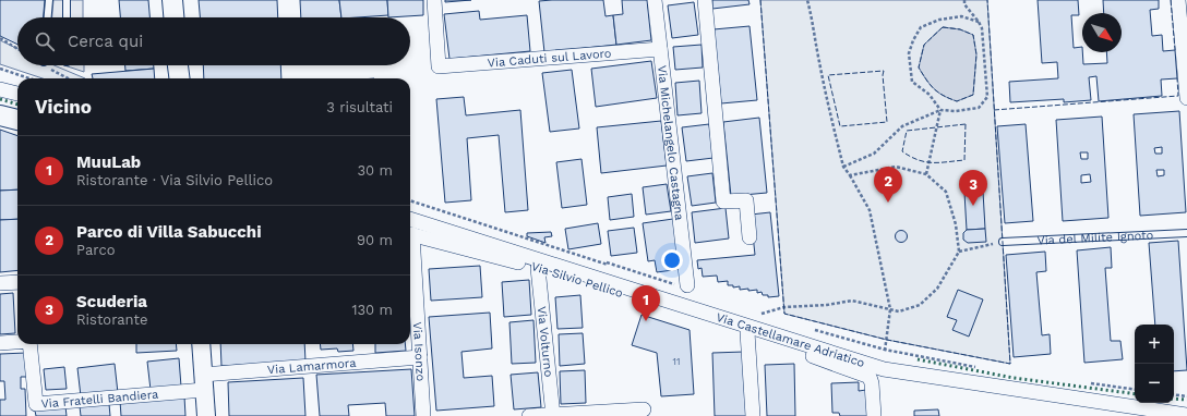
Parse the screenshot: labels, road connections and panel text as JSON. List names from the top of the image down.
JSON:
{
  "streets": {
    "street": [
      "Via Caduti sul Lavoro",
      "Via Michelangelo Castagna",
      "Via Silvio Pellico",
      "Via Castellamare Adriatico",
      "Via Volturno",
      "Via Isonzo",
      "Via Lamarmora",
      "Via Fratelli Bandiera"
    ],
    "lane": ["Via del Milite Ignoto"]
  },
  "crossings": [
    ["Via Caduti sul Lavoro", "Via Michelangelo Castagna"],
    ["Via Silvio Pellico", "Via Volturno"],
    ["Via Isonzo", "Via Lamarmora"],
    ["Via Lamarmora", "Via Fratelli Bandiera"]
  ],
  "house_numbers": ["11"],
  "north": "bottom right",
  "page": {
    "search": "Cerca qui",
    "heading": ["Vicino", "3 risultati"],
    "list": [
      {
        "mark": "1",
        "name": "MuuLab",
        "note": "Ristorante · Via Silvio Pellico",
        "value": "30 m"
      },
      {
        "mark": "2",
        "name": "Parco di Villa Sabucchi",
        "note": "Parco",
        "value": "90 m"
      },
      {
        "mark": "3",
        "name": "Scuderia",
        "note": "Ristorante",
        "value": "130 m"
      }
    ],
    "pins": ["2", "3", "1"],
    "map_buttons": ["+", "−"]
  }
}
